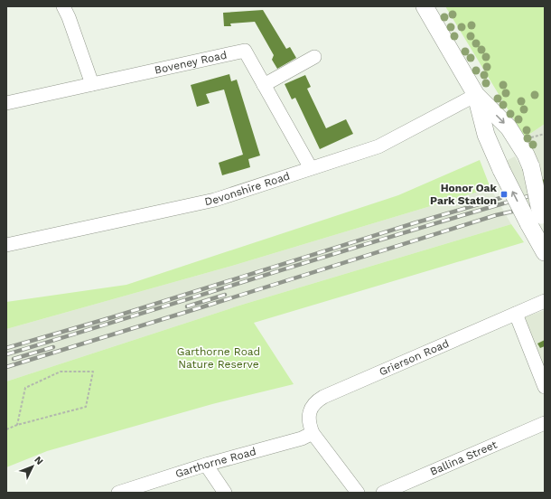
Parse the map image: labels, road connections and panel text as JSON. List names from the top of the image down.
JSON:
{
  "streets": {
    "street": [
      "Boveney Road",
      "Devonshire Road",
      "Grierson Road",
      "Ballina Street",
      "Garthorne Road"
    ]
  },
  "crossings": [
    ["Boveney Road", "Devonshire Road"],
    ["Grierson Road", "Garthorne Road"]
  ],
  "parks": ["Garthorne Road Nature Reserve"],
  "places": {
    "transit": ["Honor Oak Park Station"]
  },
  "north": "top right"
}
